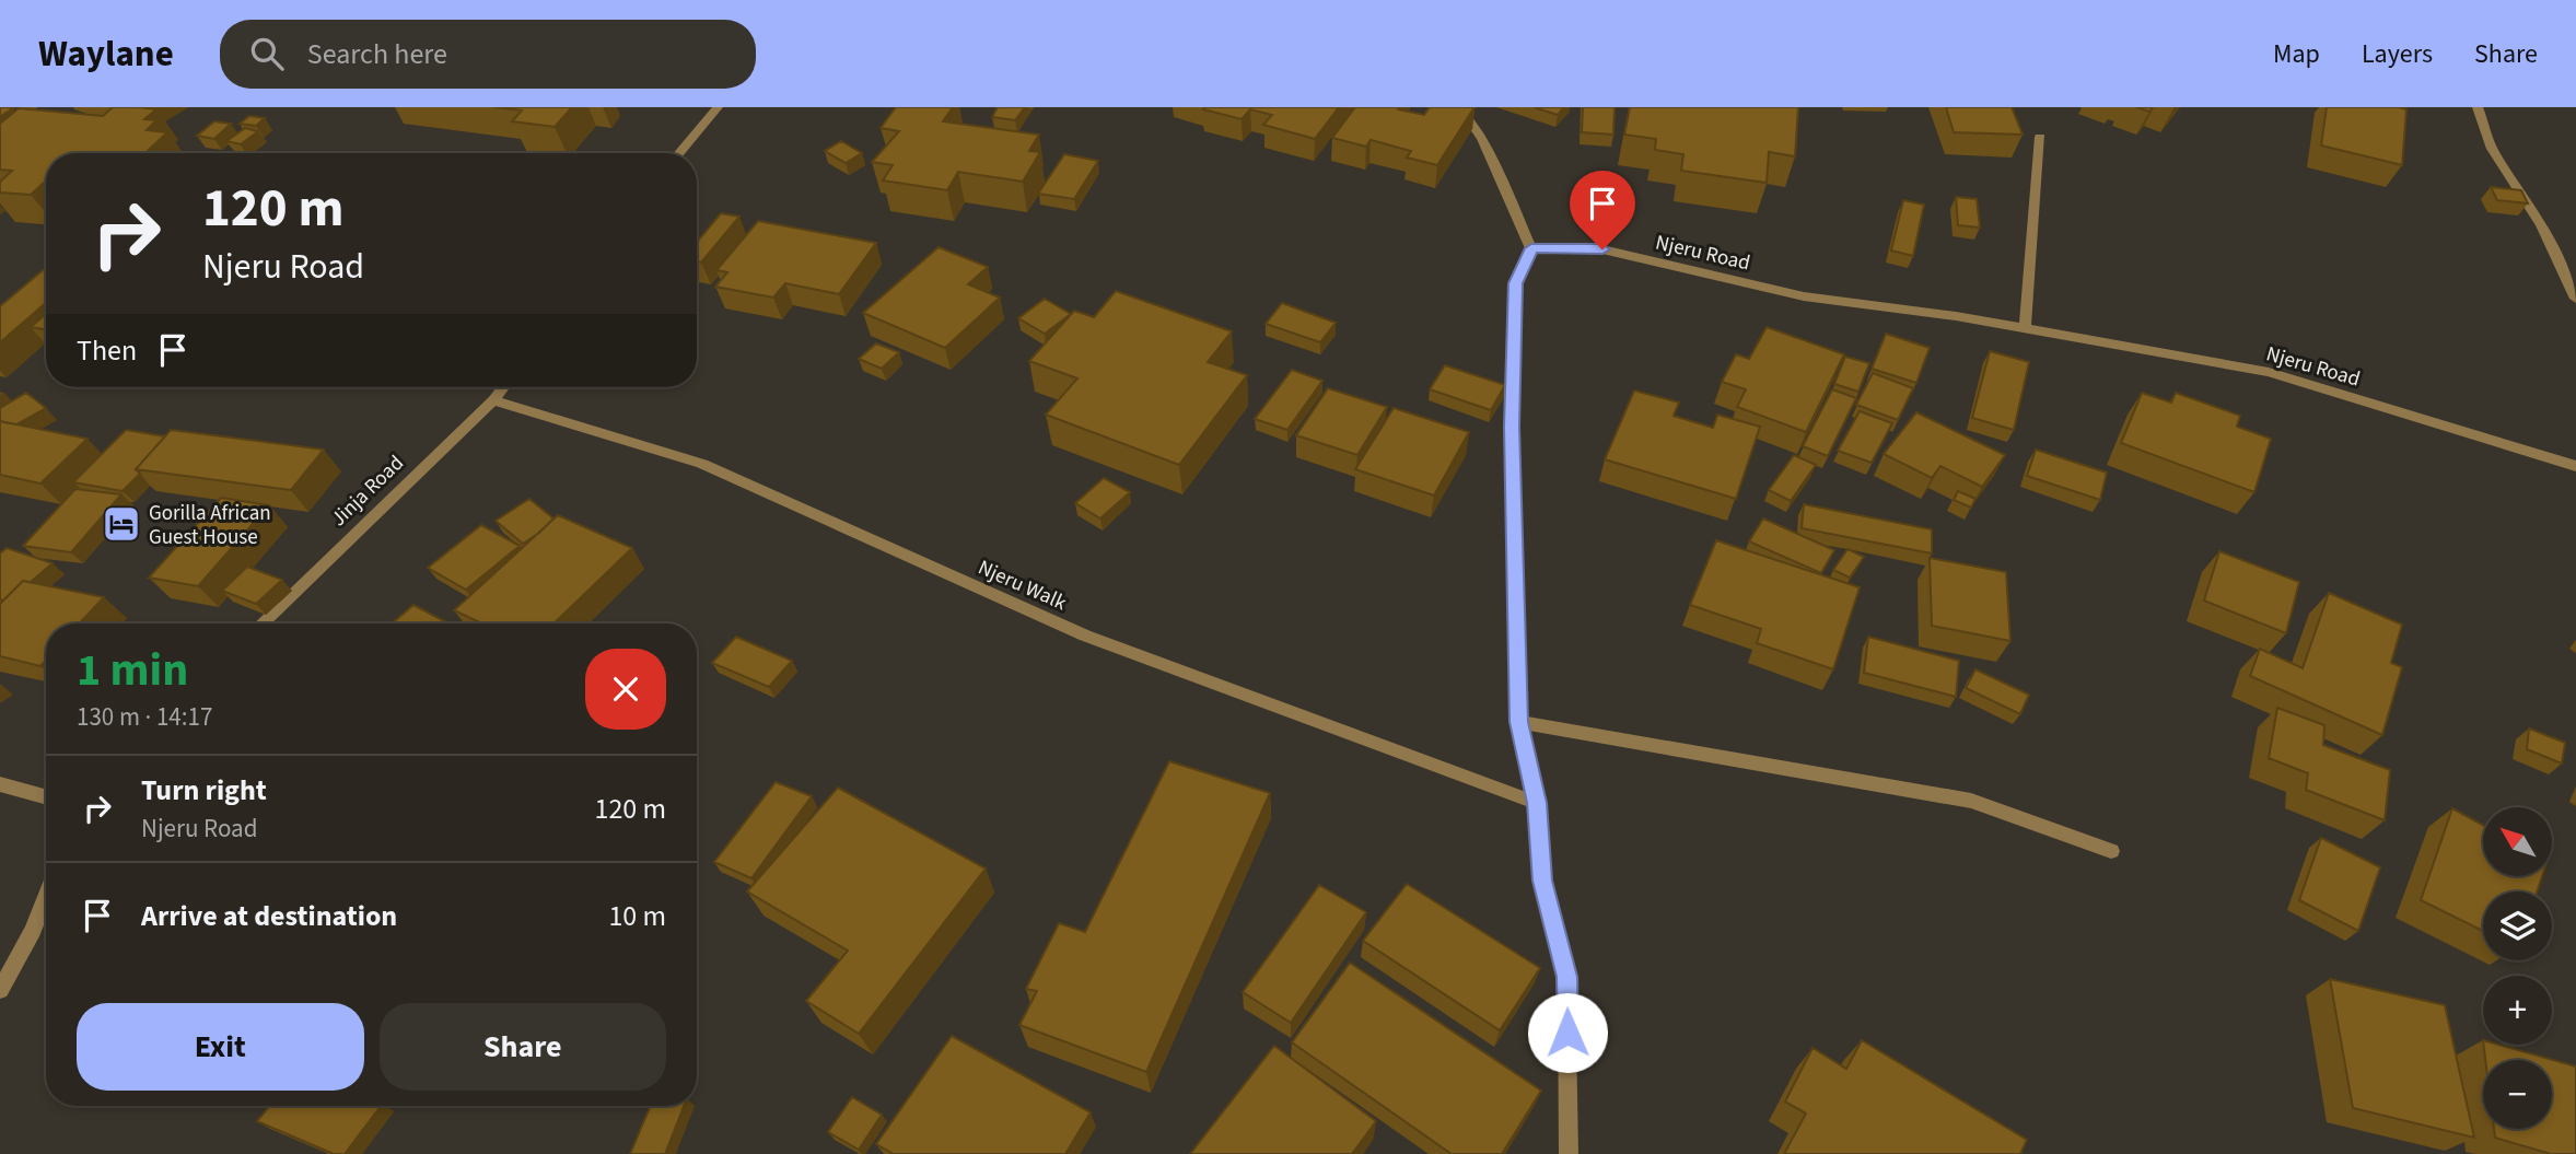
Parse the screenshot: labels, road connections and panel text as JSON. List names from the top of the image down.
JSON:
{
  "streets": {
    "street": ["Njeru Road", "Jinja Road", "Njeru Walk"]
  },
  "crossings": [
    ["Jinja Road", "Njeru Walk"]
  ],
  "places": {
    "hotel": ["Gorilla African Guest House"]
  },
  "north": "top left",
  "page": {
    "header": "Waylane",
    "search": "Search here",
    "nav": ["Map", "Layers", "Share"],
    "turn": ["120 m", "Njeru Road"],
    "then": "Then",
    "heading": ["1 min", "130 m · 14:17"],
    "list": [
      {
        "name": "Turn right",
        "note": "Njeru Road",
        "value": "120 m"
      },
      {
        "name": "Arrive at destination",
        "value": "10 m"
      }
    ],
    "map_buttons": ["+", "−"],
    "buttons": ["Exit", "Share"]
  }
}
